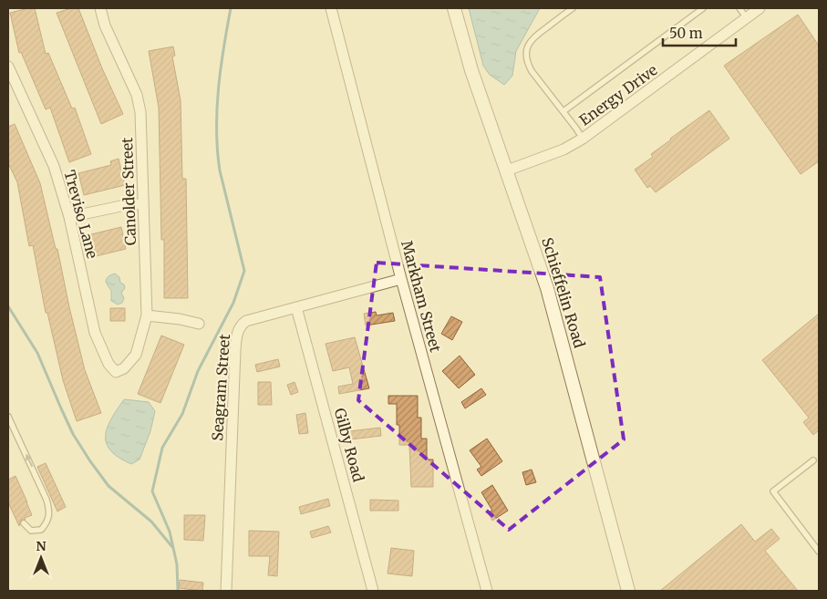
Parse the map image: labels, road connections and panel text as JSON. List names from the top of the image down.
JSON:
{
  "streets": {
    "street": [
      "Energy Drive",
      "Canolder Street",
      "Treviso Lane",
      "Schieffelin Road",
      "Markham Street",
      "Seagram Street",
      "Gilby Road"
    ]
  },
  "crossings": [
    ["Energy Drive", "Schieffelin Road"],
    ["Canolder Street", "Treviso Lane"],
    ["Markham Street", "Seagram Street"],
    ["Seagram Street", "Gilby Road"]
  ],
  "scale_bar": "50 m",
  "north": "top"
}
